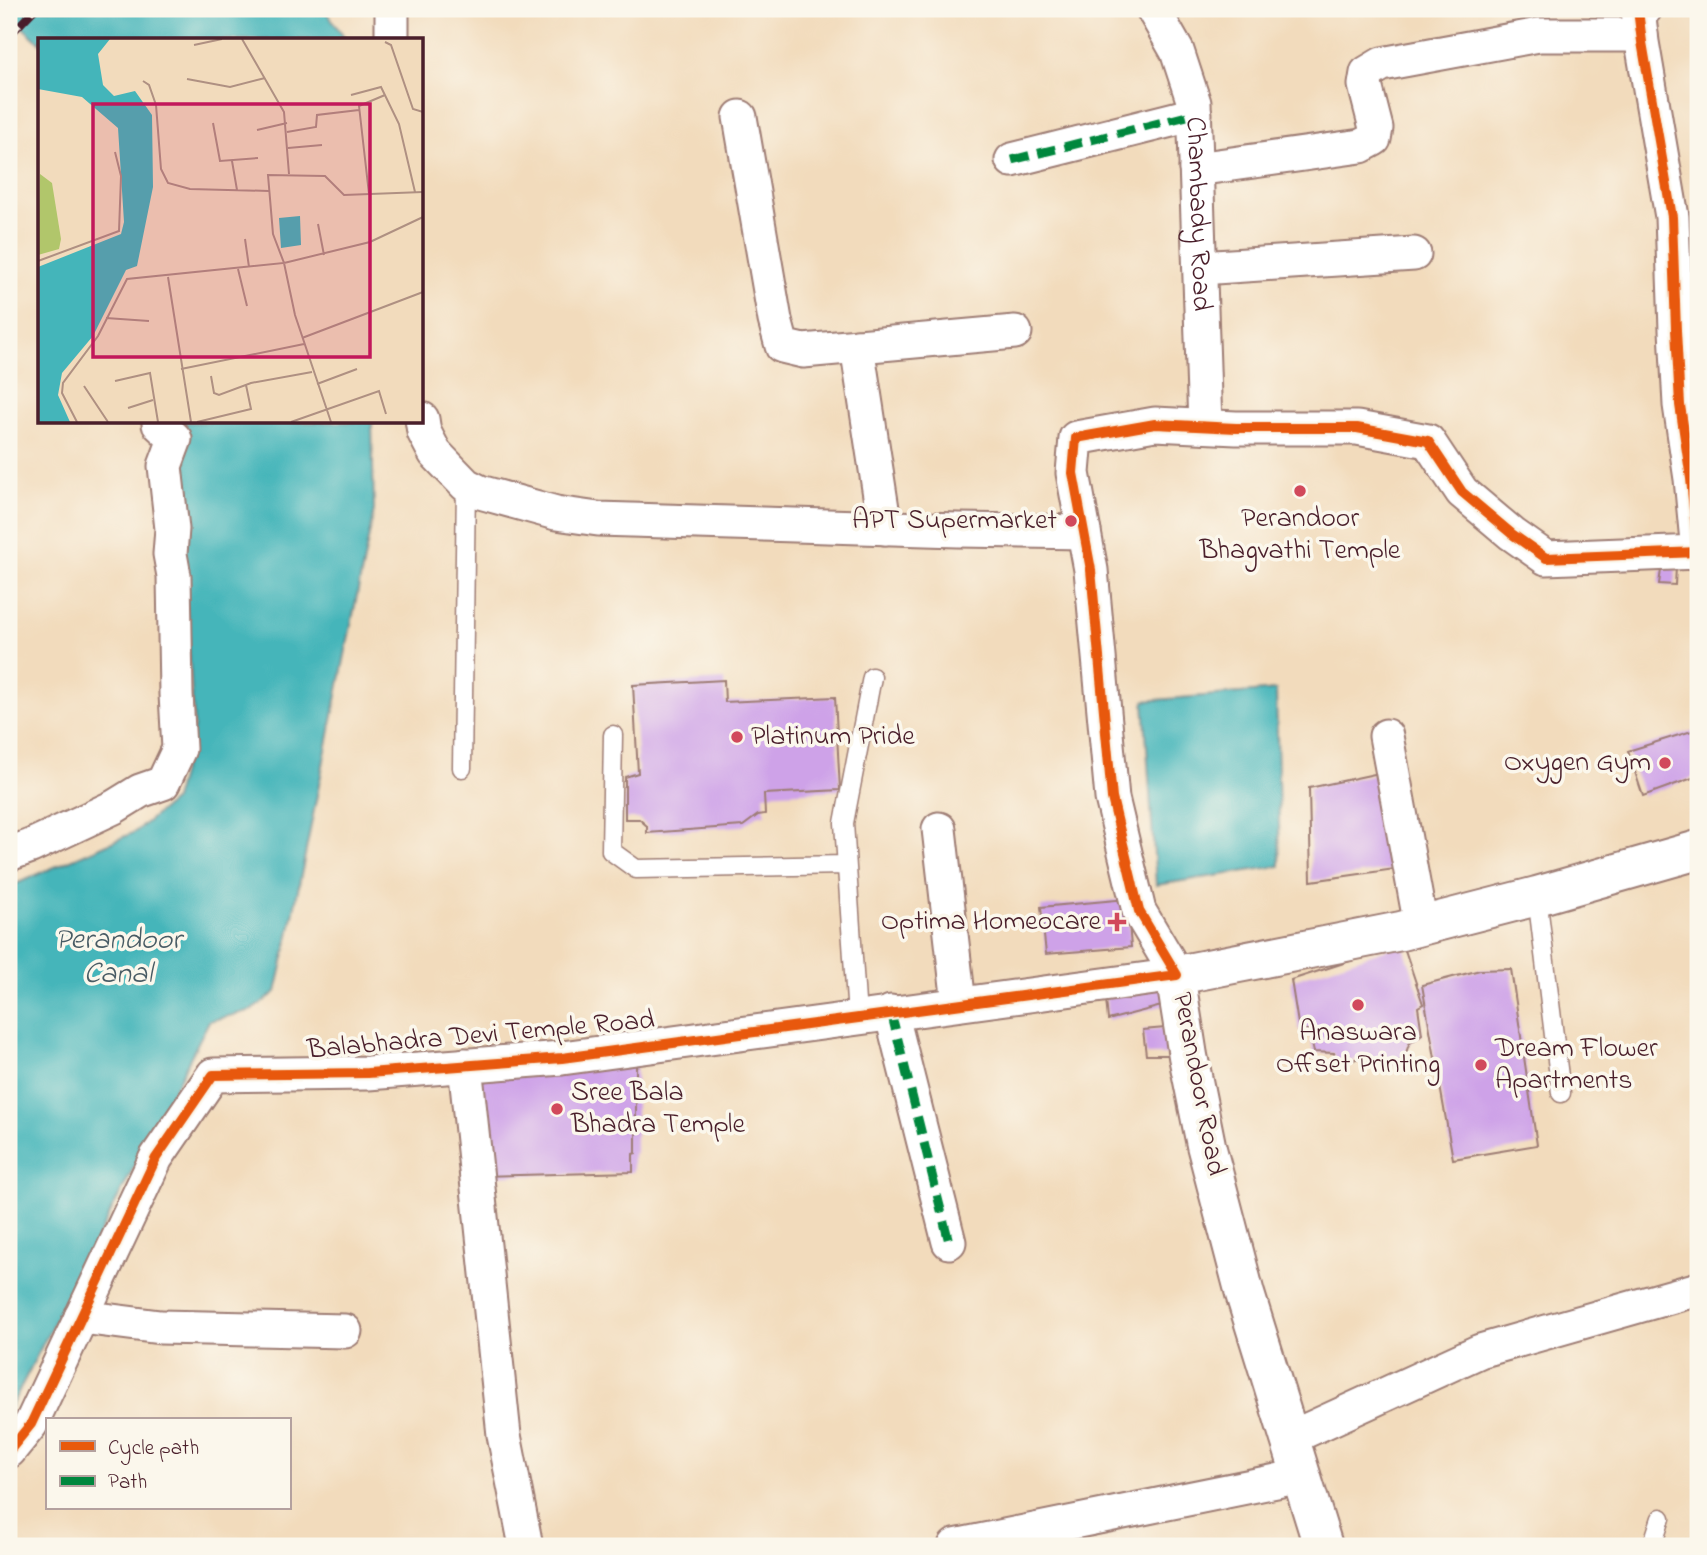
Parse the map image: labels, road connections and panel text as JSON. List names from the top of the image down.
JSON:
{
  "streets": {
    "main road": ["Perandoor Road"],
    "street": ["Chambady Road", "Balabhadra Devi Temple Road"]
  },
  "crossings": [
    ["Balabhadra Devi Temple Road", "Perandoor Road"]
  ],
  "water": ["Perandoor Canal"],
  "places": {
    "other": [
      "Perandoor Bhagvathi Temple",
      "APT Supermarket",
      "Platinum Pride",
      "Oxygen Gym",
      "Anaswara Offset Printing",
      "Dream Flower Apartments",
      "Sree Bala Bhadra Temple"
    ],
    "health": ["Optima Homeocare"]
  },
  "legend": ["Cycle path", "Path"]
}
